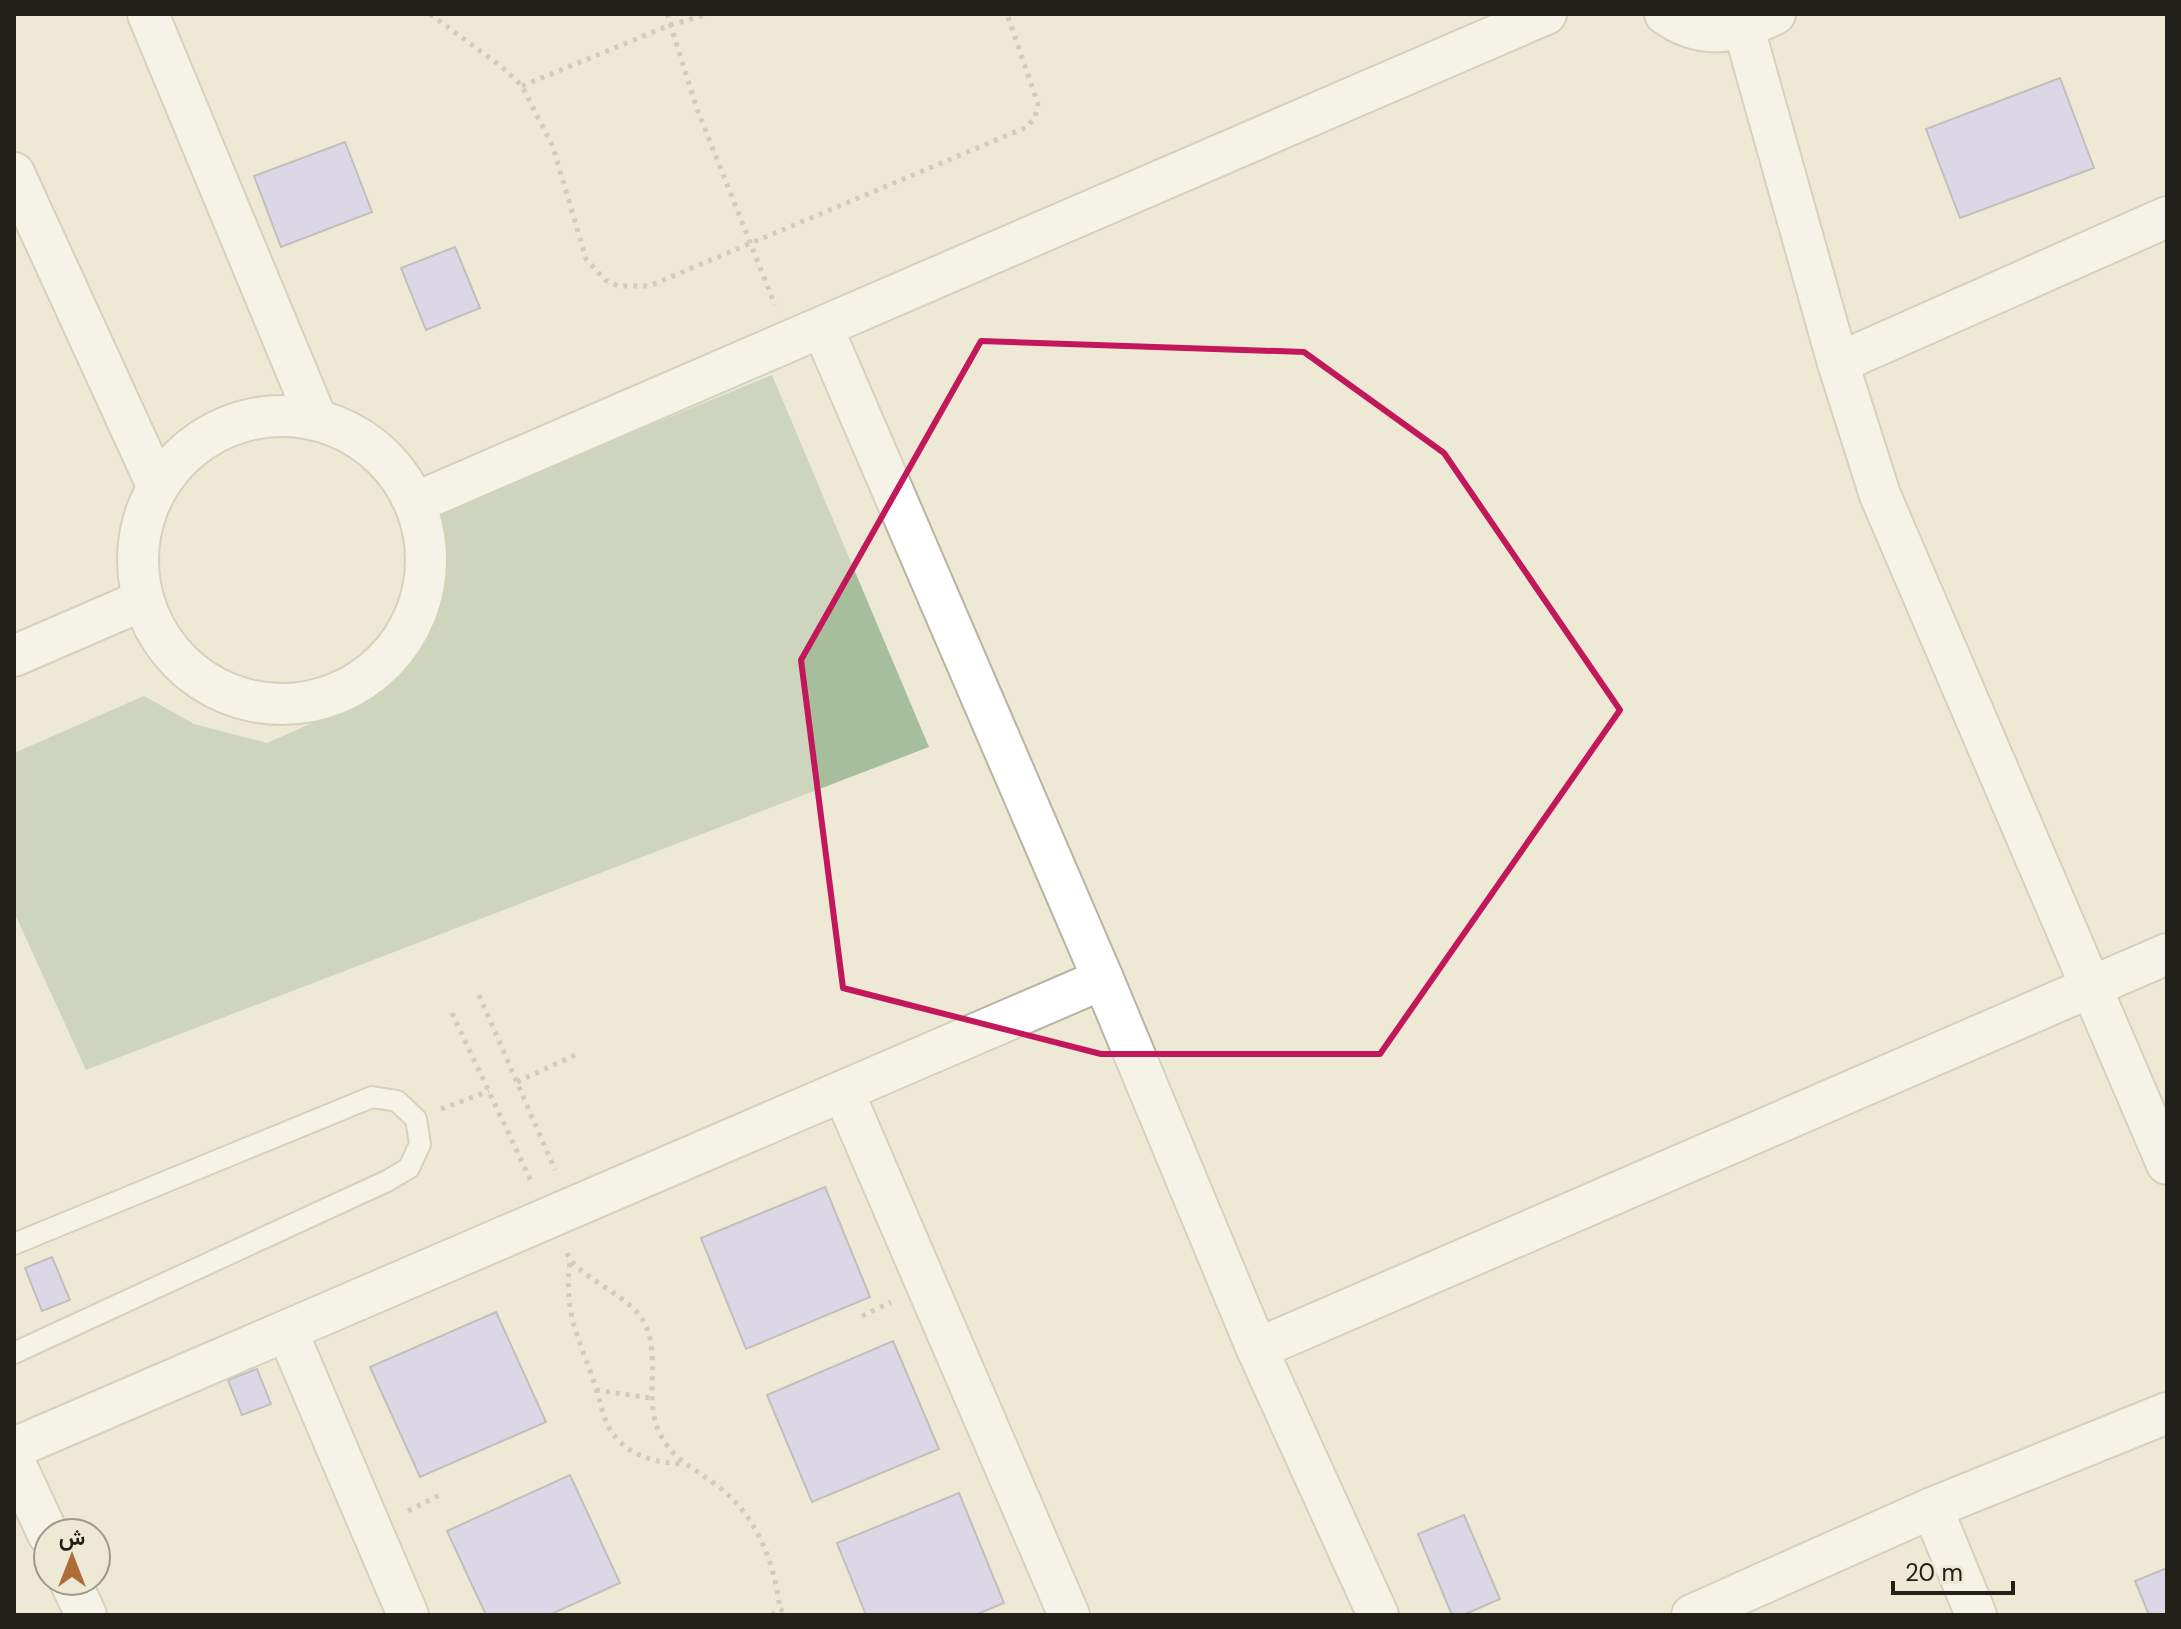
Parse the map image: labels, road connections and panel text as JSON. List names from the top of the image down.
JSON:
{
  "scale_bar": "20 m",
  "north": "top"
}
